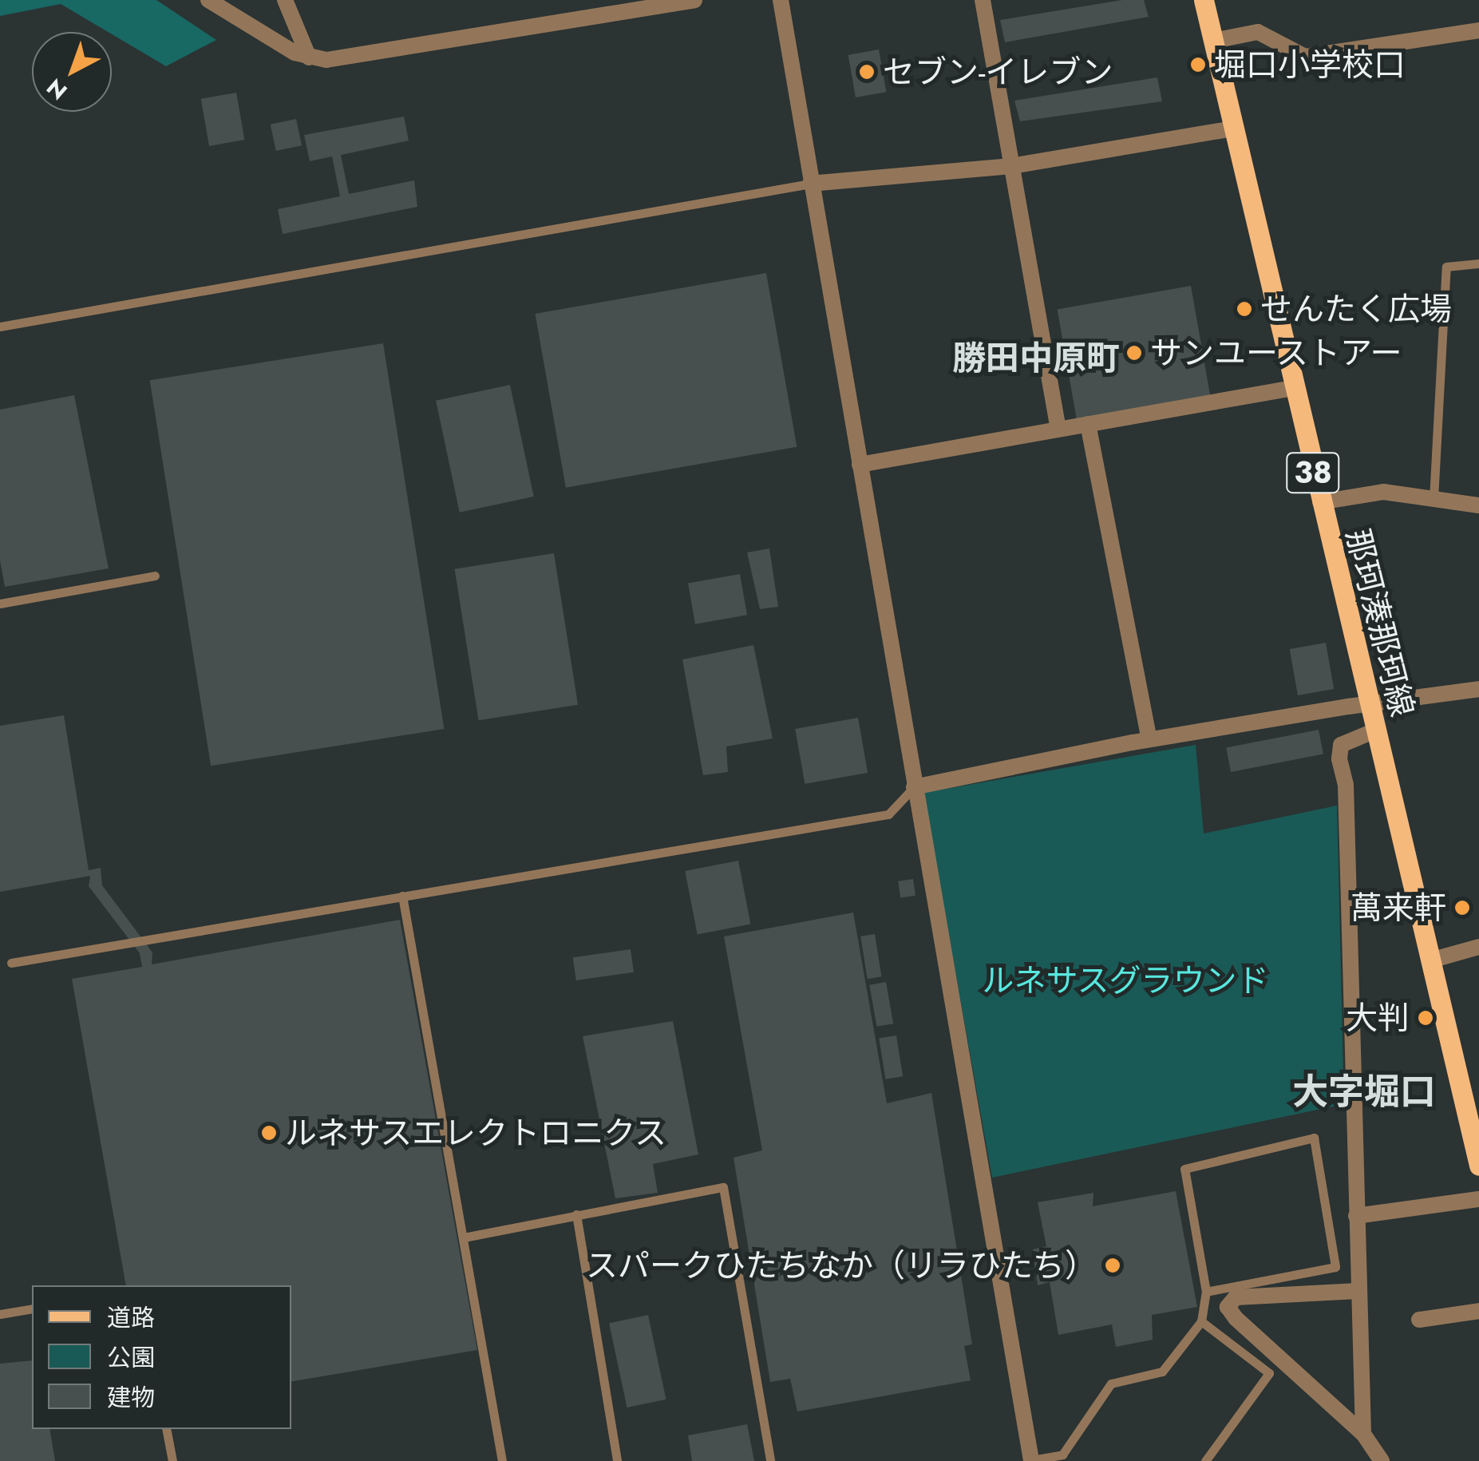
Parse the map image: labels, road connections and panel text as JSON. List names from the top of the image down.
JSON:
{
  "streets": {
    "main road": ["38", "那珂湊那珂線"]
  },
  "districts": ["勝田中原町", "大字堀口"],
  "parks": ["ルネサスグラウンド"],
  "places": [
    "堀口小学校口",
    "セブン-イレブン",
    "せんたく広場",
    "サンユーストアー",
    "萬来軒",
    "大判",
    "ルネサスエレクトロニクス",
    "スパークひたちなか（リラひたち）"
  ],
  "legend": ["道路", "公園", "建物"],
  "north": "bottom left"
}
